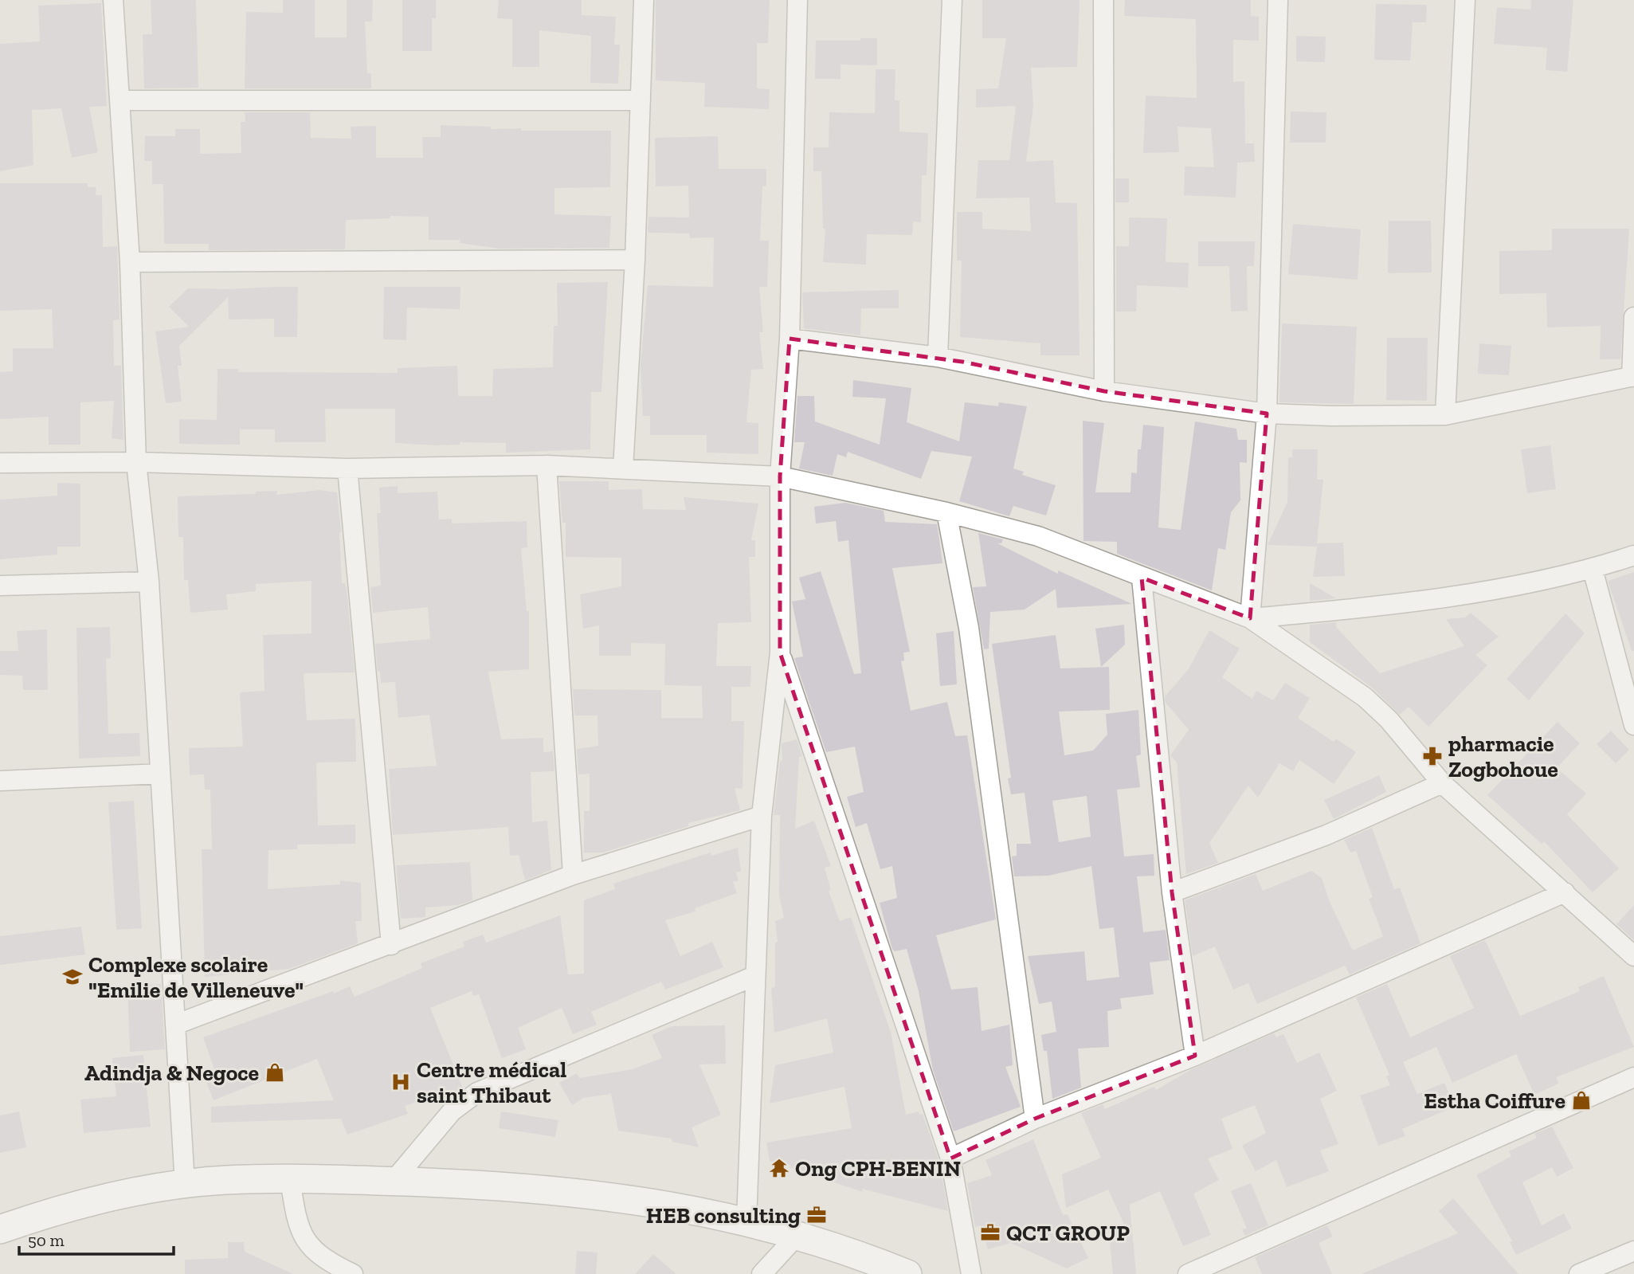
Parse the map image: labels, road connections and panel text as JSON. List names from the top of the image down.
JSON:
{
  "places": {
    "pharmacy": ["pharmacie Zogbohoue"],
    "school or university": ["Complexe scolaire \"Emilie de Villeneuve\""],
    "shop": ["Adindja & Negoce", "Estha Coiffure"],
    "hospital": ["Centre médical saint Thibaut"],
    "temple": ["Ong CPH-BENIN"],
    "office": ["HEB consulting", "QCT GROUP"]
  },
  "scale_bar": "50 m"
}
